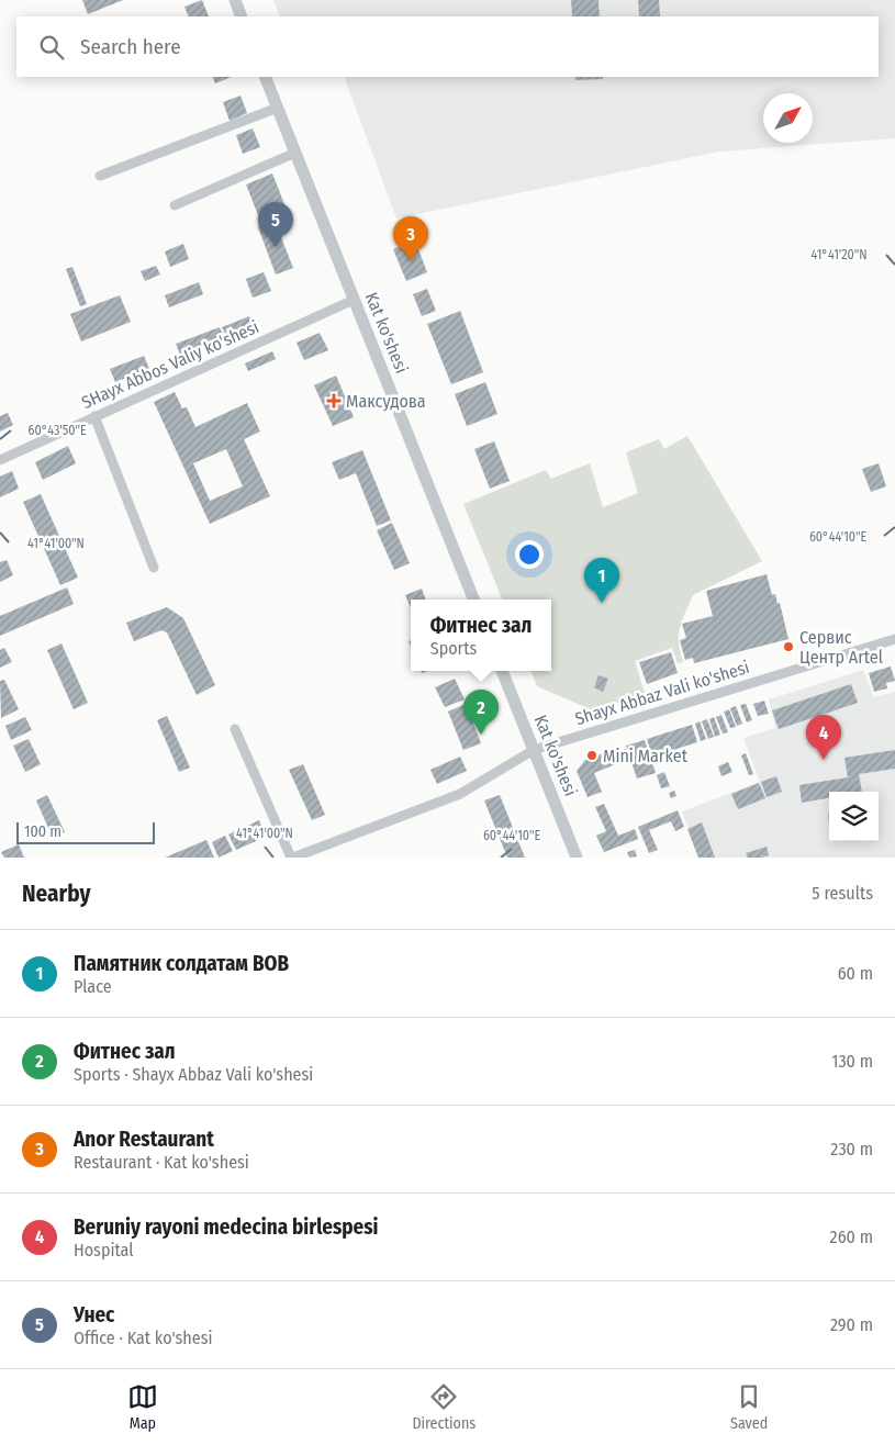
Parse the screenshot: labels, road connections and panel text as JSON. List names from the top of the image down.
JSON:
{
  "streets": {
    "street": ["Kat ko'shesi", "SHayx Abbos Valiy ko'shesi", "Shayx Abbaz Vali ko'shesi"]
  },
  "crossings": [
    ["Kat ko'shesi", "SHayx Abbos Valiy ko'shesi"],
    ["Kat ko'shesi", "Shayx Abbaz Vali ko'shesi"]
  ],
  "places": {
    "health": ["Максудова"],
    "other": ["Сервис Центр Artel", "Mini Market"]
  },
  "scale_bar": "100 m",
  "north": "top right",
  "page": {
    "search": "Search here",
    "pins": [
      "5",
      "3",
      "1",
      "2",
      "4"
    ],
    "popup": ["Фитнес зал", "Sports"],
    "scale": "100 m",
    "heading": ["Nearby", "5 results"],
    "list": [
      {
        "mark": "1",
        "name": "Памятник солдатам ВОВ",
        "note": "Place",
        "value": "60 m"
      },
      {
        "mark": "2",
        "name": "Фитнес зал",
        "note": "Sports · Shayx Abbaz Vali ko'shesi",
        "value": "130 m"
      },
      {
        "mark": "3",
        "name": "Anor Restaurant",
        "note": "Restaurant · Kat ko'shesi",
        "value": "230 m"
      },
      {
        "mark": "4",
        "name": "Beruniy rayoni medecina birlespesi",
        "note": "Hospital",
        "value": "260 m"
      },
      {
        "mark": "5",
        "name": "Унес",
        "note": "Office · Kat ko'shesi",
        "value": "290 m"
      }
    ],
    "nav": ["Map", "Directions", "Saved"]
  },
  "coordinates": [
    "41°41'20\"N",
    "60°43'50\"E",
    "60°44'10\"E",
    "41°41'00\"N"
  ]
}
